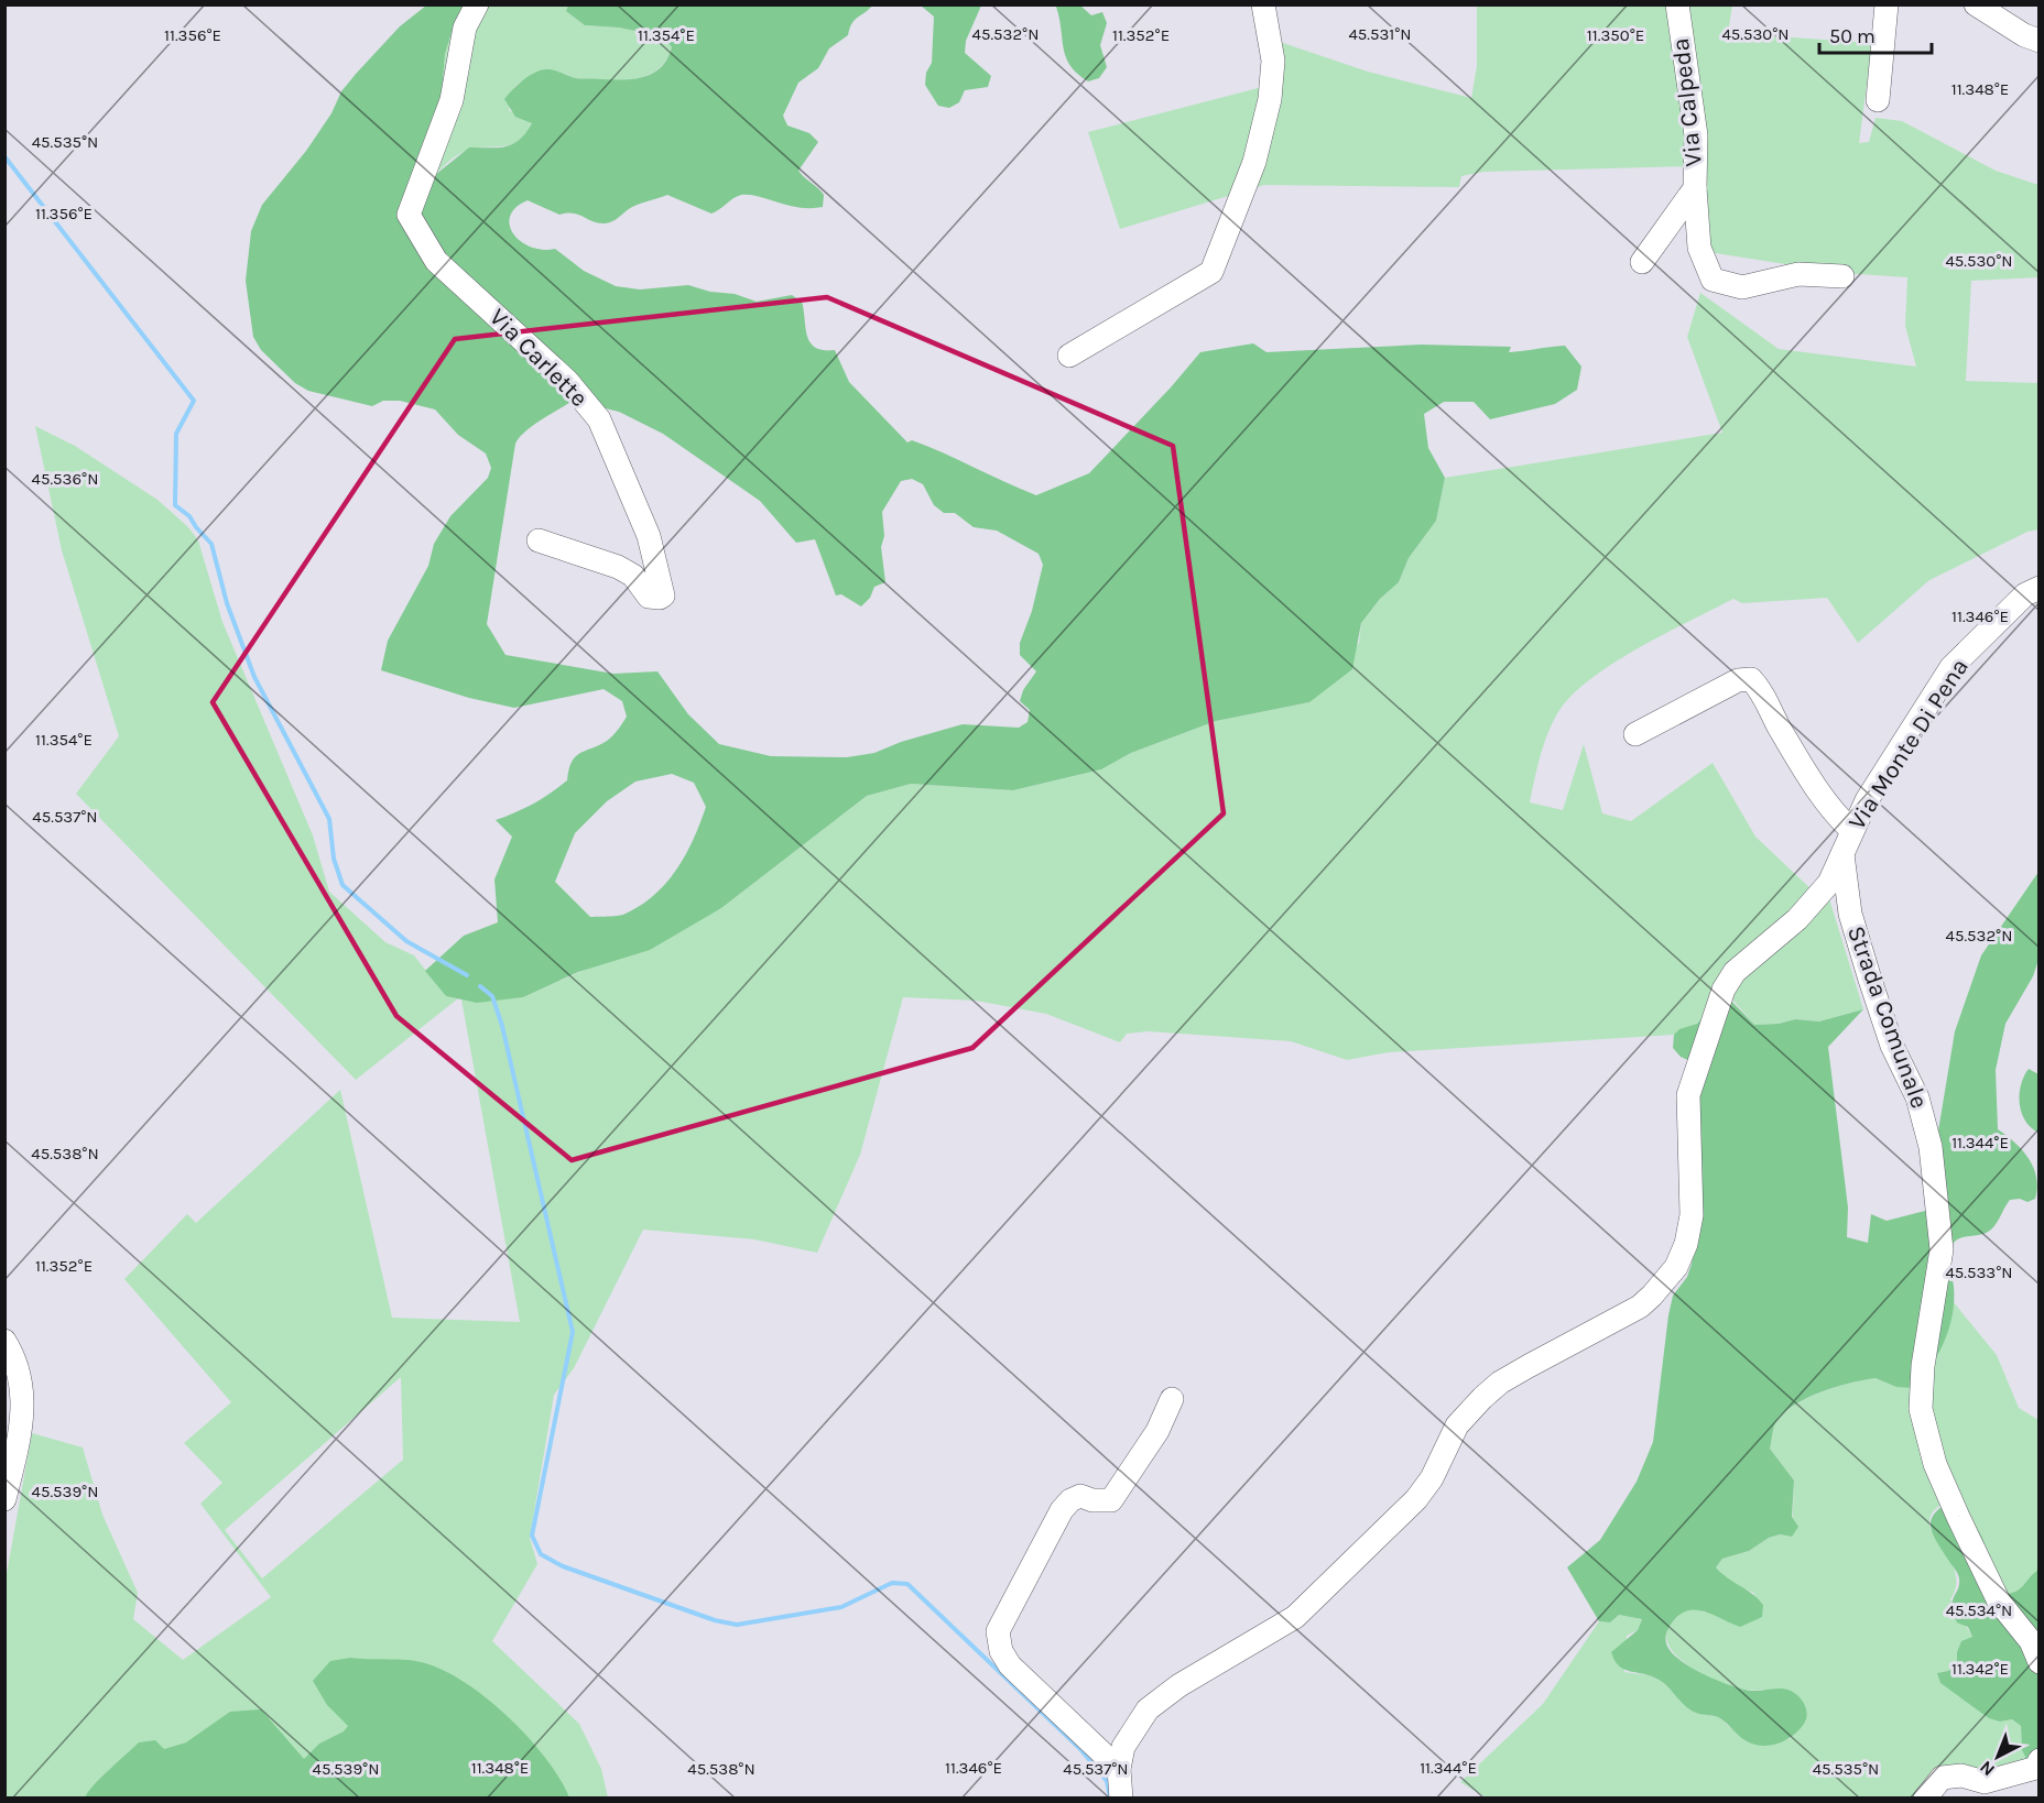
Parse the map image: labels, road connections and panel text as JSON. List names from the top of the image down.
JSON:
{
  "streets": {
    "street": [
      "Via Calpeda",
      "Via Carlette",
      "Via Monte Di Pena",
      "Strada Comunale"
    ]
  },
  "crossings": [
    ["Via Monte Di Pena", "Strada Comunale"]
  ],
  "scale_bar": "50 m",
  "north": "bottom left",
  "coordinates": [
    "45.531°N",
    "45.530°N",
    "45.532°N",
    "11.356°E",
    "11.354°E",
    "11.352°E",
    "11.350°E",
    "11.348°E",
    "45.535°N",
    "45.536°N",
    "11.346°E",
    "45.537°N",
    "11.344°E",
    "45.538°N",
    "45.533°N",
    "45.539°N",
    "45.534°N",
    "11.342°E"
  ]
}
